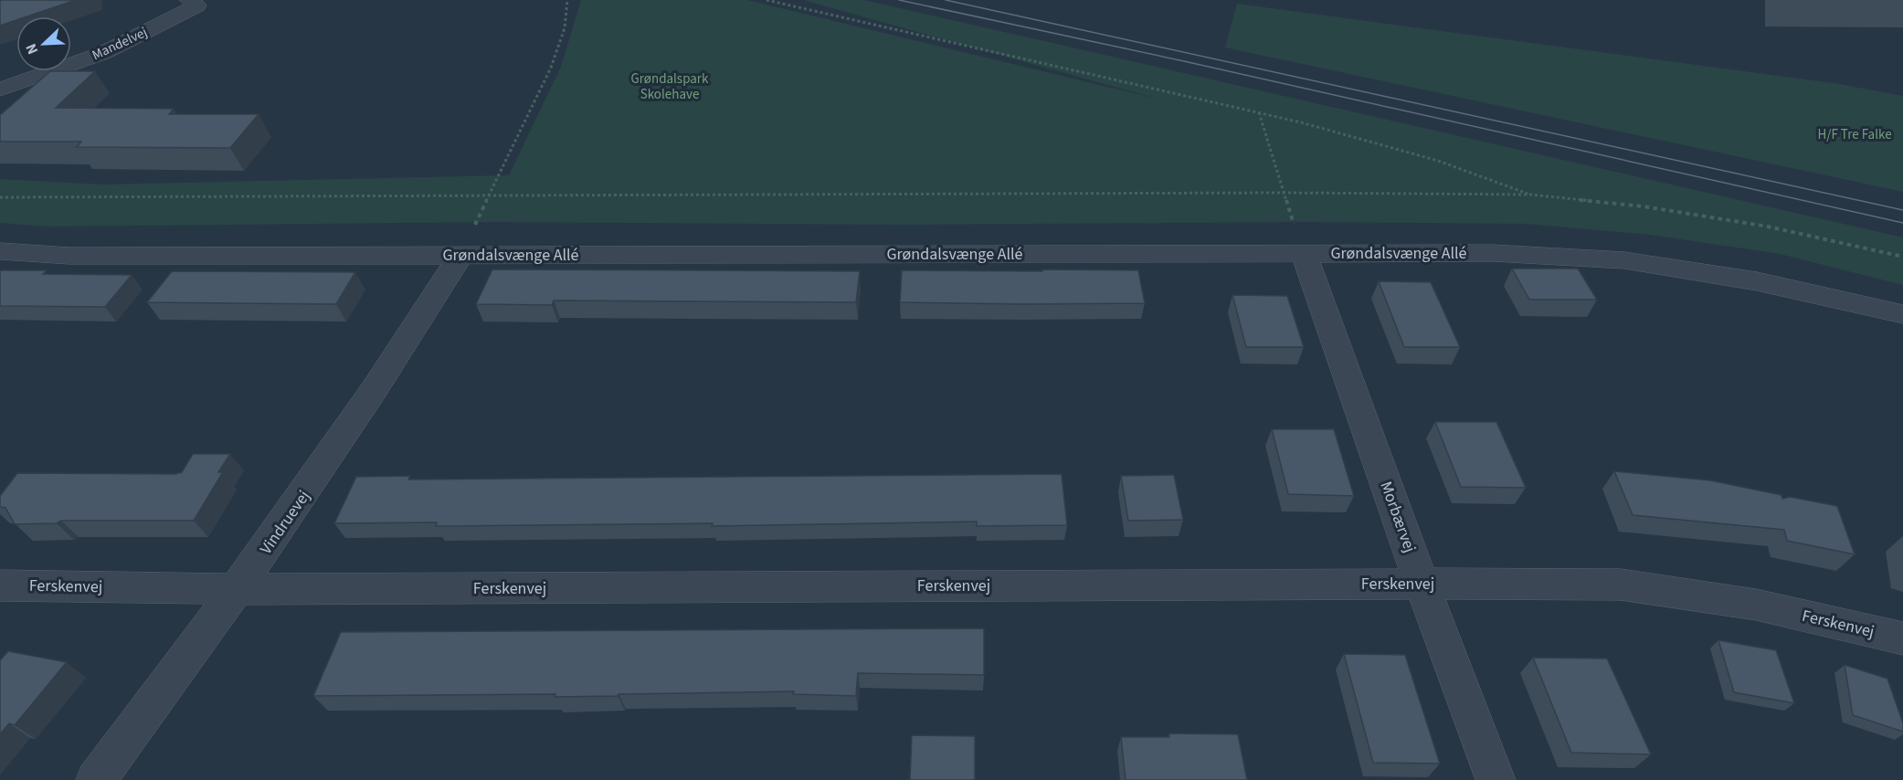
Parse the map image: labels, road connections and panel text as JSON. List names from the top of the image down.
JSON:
{
  "streets": {
    "street": [
      "Mandelvej",
      "Grøndalsvænge Allé",
      "Morbærvej",
      "Vindruevej",
      "Ferskenvej"
    ]
  },
  "crossings": [
    ["Grøndalsvænge Allé", "Morbærvej"],
    ["Grøndalsvænge Allé", "Vindruevej"],
    ["Morbærvej", "Ferskenvej"],
    ["Vindruevej", "Ferskenvej"]
  ],
  "parks": ["Grøndalspark Skolehave", "H/F Tre Falke"],
  "north": "bottom left"
}
